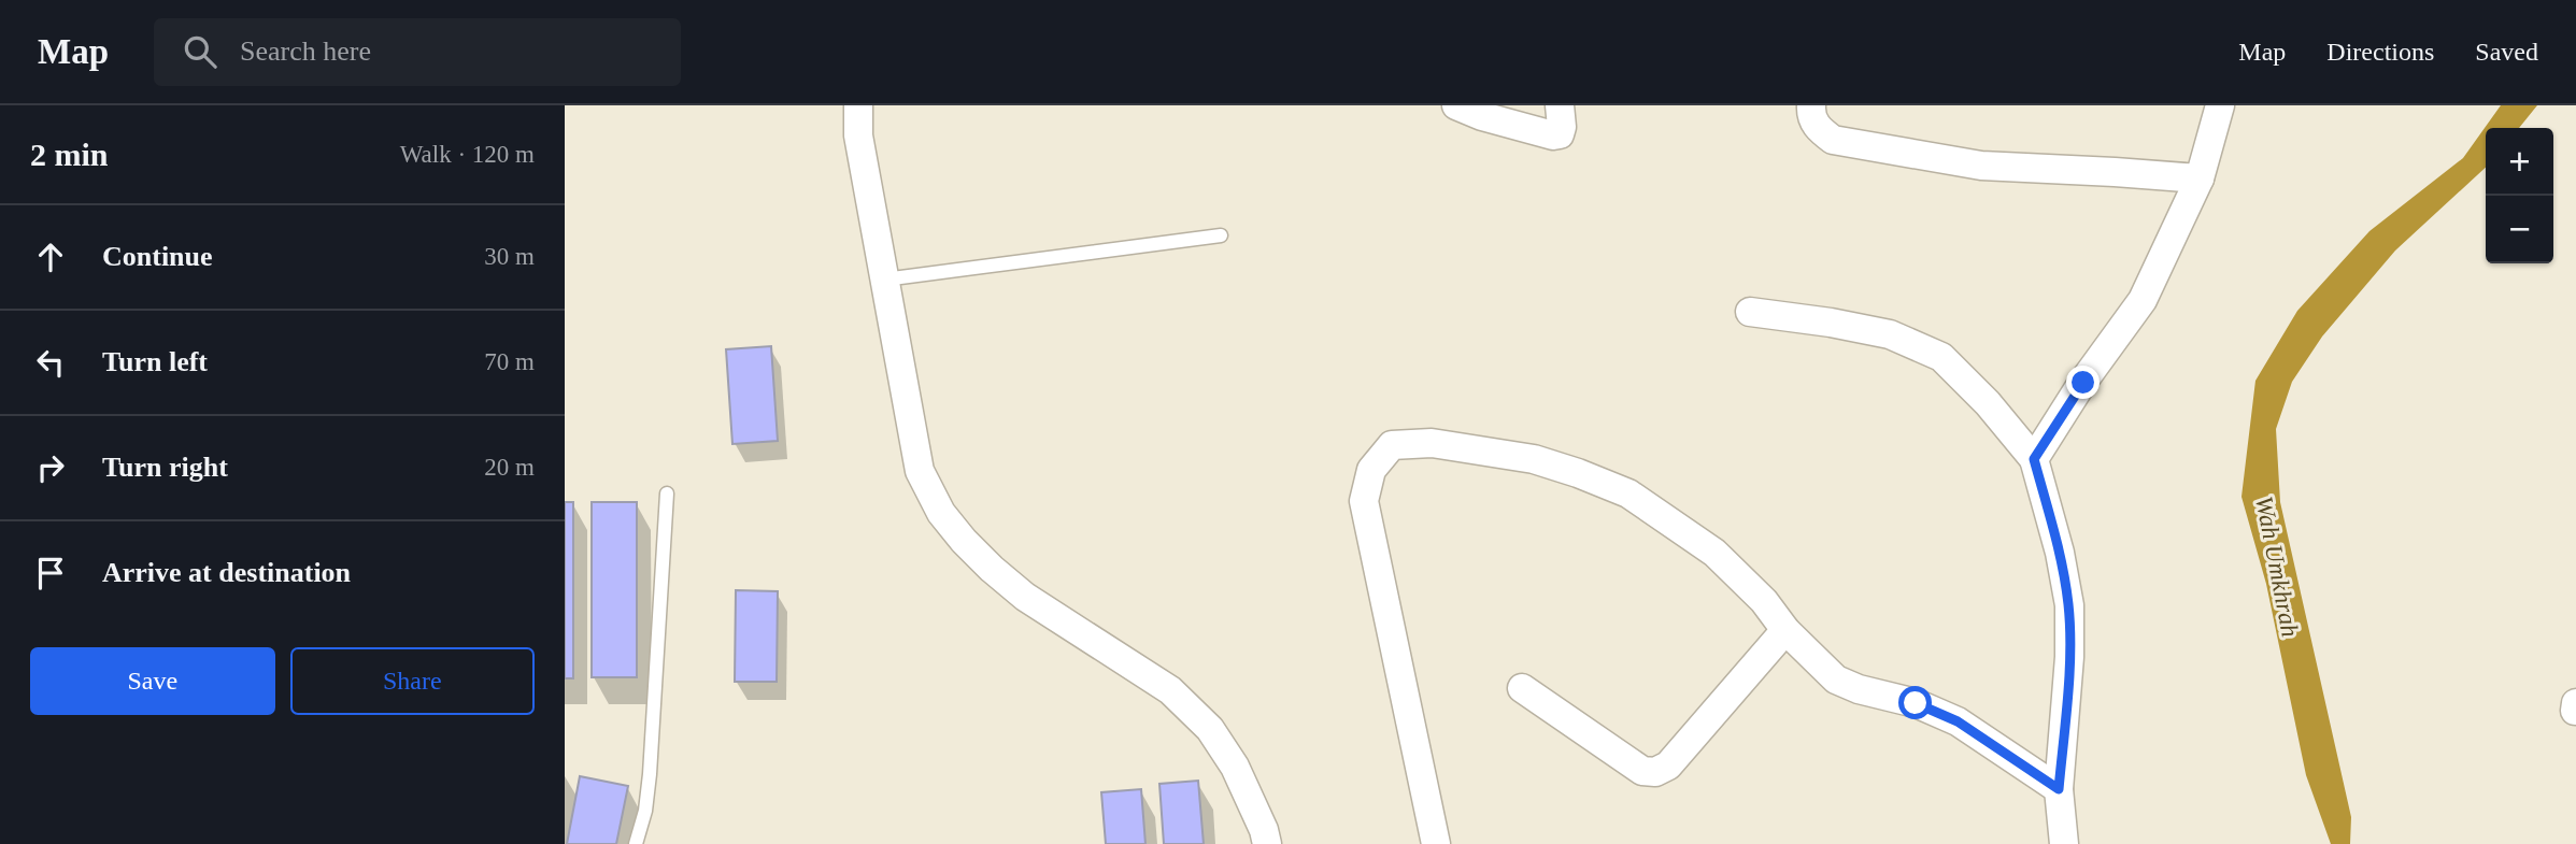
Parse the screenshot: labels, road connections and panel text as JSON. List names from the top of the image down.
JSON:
{
  "water": ["Wah Umkhrah"],
  "page": {
    "header": "Map",
    "search": "Search here",
    "nav": ["Map", "Directions", "Saved"],
    "heading": ["2 min", "Walk · 120 m"],
    "map_buttons": ["+", "−"],
    "list": [
      ["Continue", "30 m"],
      ["Turn left", "70 m"],
      ["Turn right", "20 m"],
      "Arrive at destination"
    ],
    "buttons": ["Save", "Share"]
  }
}
